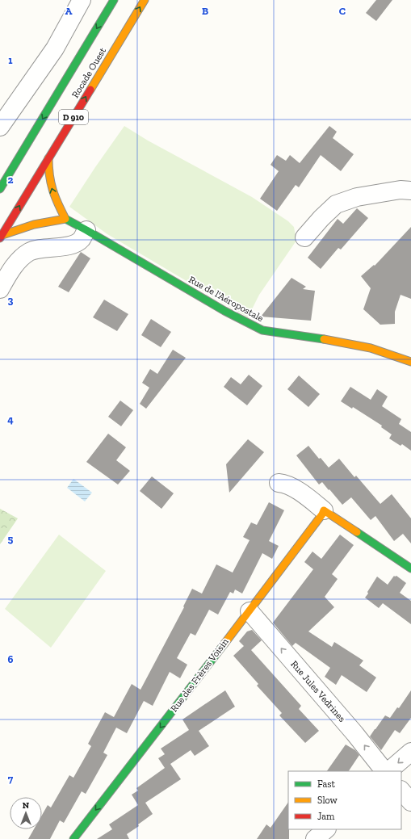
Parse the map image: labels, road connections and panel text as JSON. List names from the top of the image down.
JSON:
{
  "streets": {
    "street": [
      "Rocade Ouest",
      "D 910",
      "Rue de l'Aéropostale",
      "Rue des Frères Voisin",
      "Rue Jules Vedrines"
    ]
  },
  "crossings": [
    ["Rue des Frères Voisin", "Rue Jules Vedrines"]
  ],
  "one_way": ["Rue des Frères Voisin"],
  "legend": ["Fast", "Slow", "Jam"],
  "north": "top",
  "grid": {
    "columns": ["A", "B", "C"],
    "rows": [
      "1",
      "2",
      "3",
      "4",
      "5",
      "6",
      "7"
    ]
  }
}
